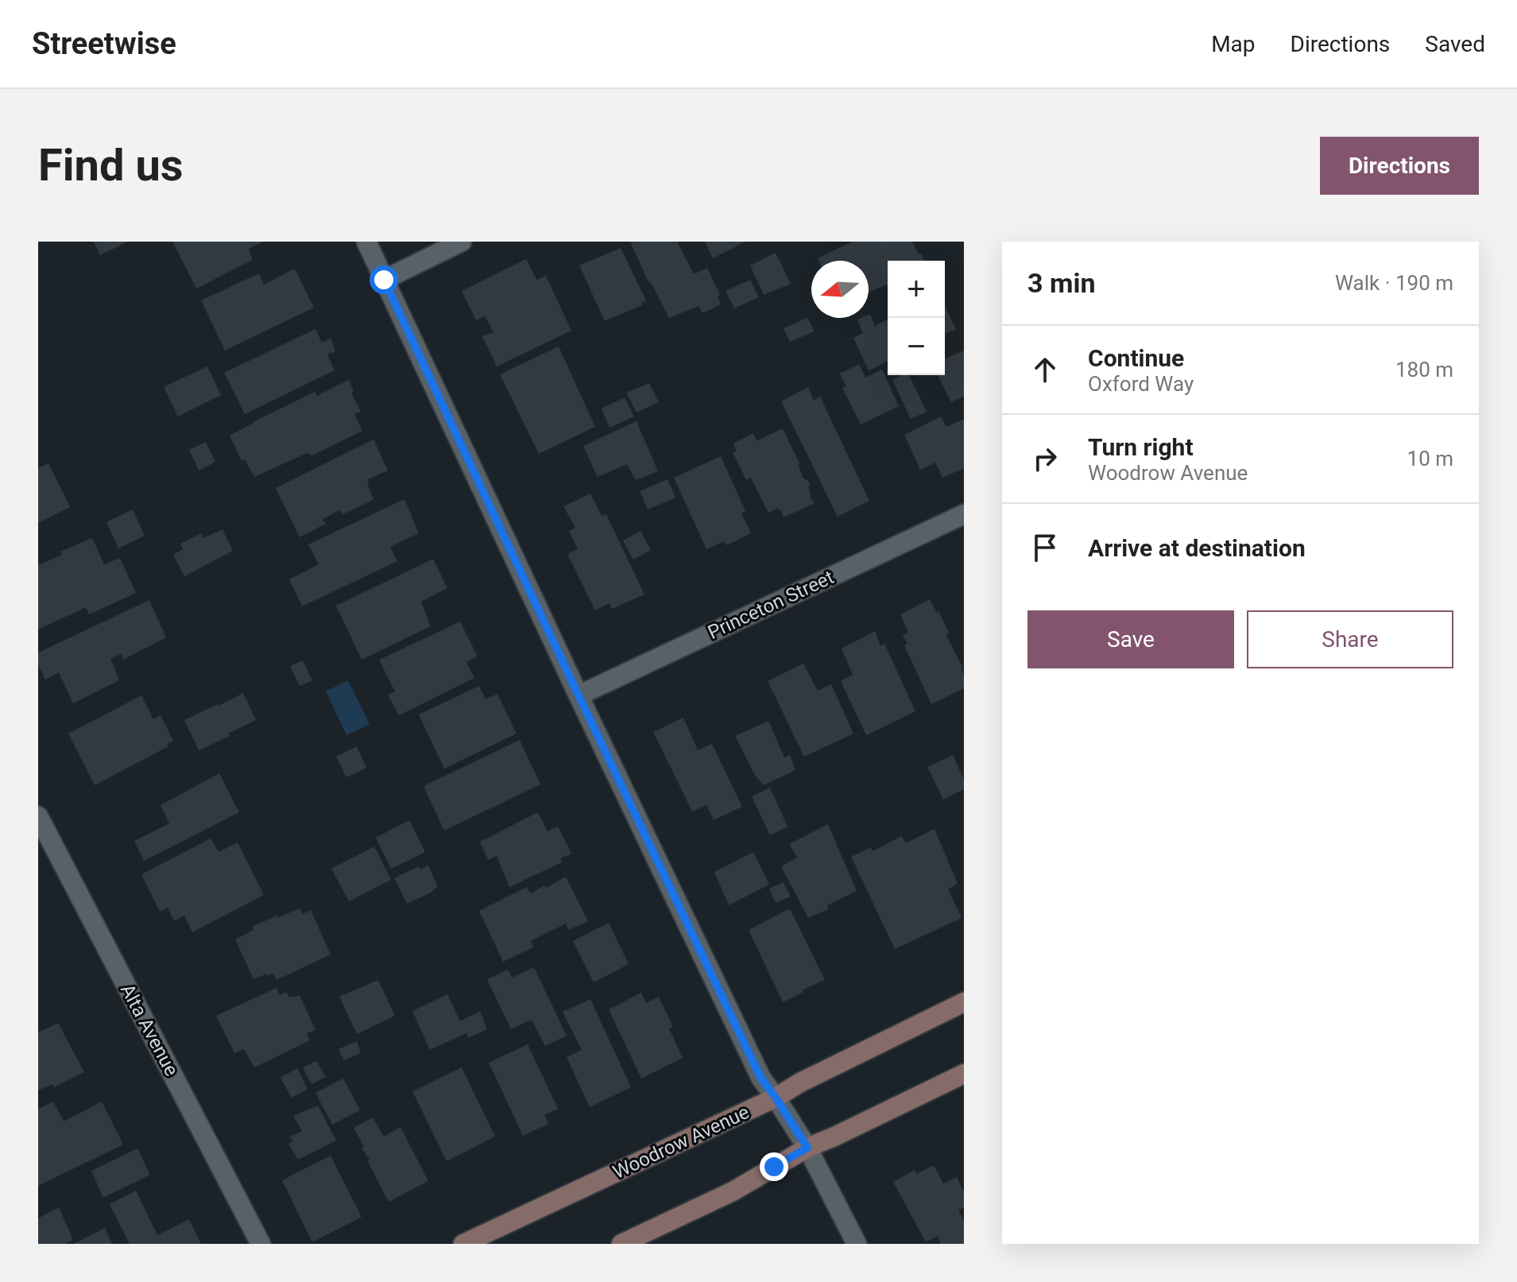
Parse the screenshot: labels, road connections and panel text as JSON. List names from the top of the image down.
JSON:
{
  "streets": {
    "street": ["Princeton Street", "Alta Avenue", "Woodrow Avenue"]
  },
  "north": "left",
  "page": {
    "header": "Streetwise",
    "nav": ["Map", "Directions", "Saved"],
    "buttons": [
      "Directions",
      ["Save", "Share"]
    ],
    "title": "Find us",
    "heading": ["3 min", "Walk · 190 m"],
    "map_buttons": ["+", "−"],
    "list": [
      ["Continue", "Oxford Way", "180 m"],
      ["Turn right", "Woodrow Avenue", "10 m"],
      "Arrive at destination"
    ]
  }
}
